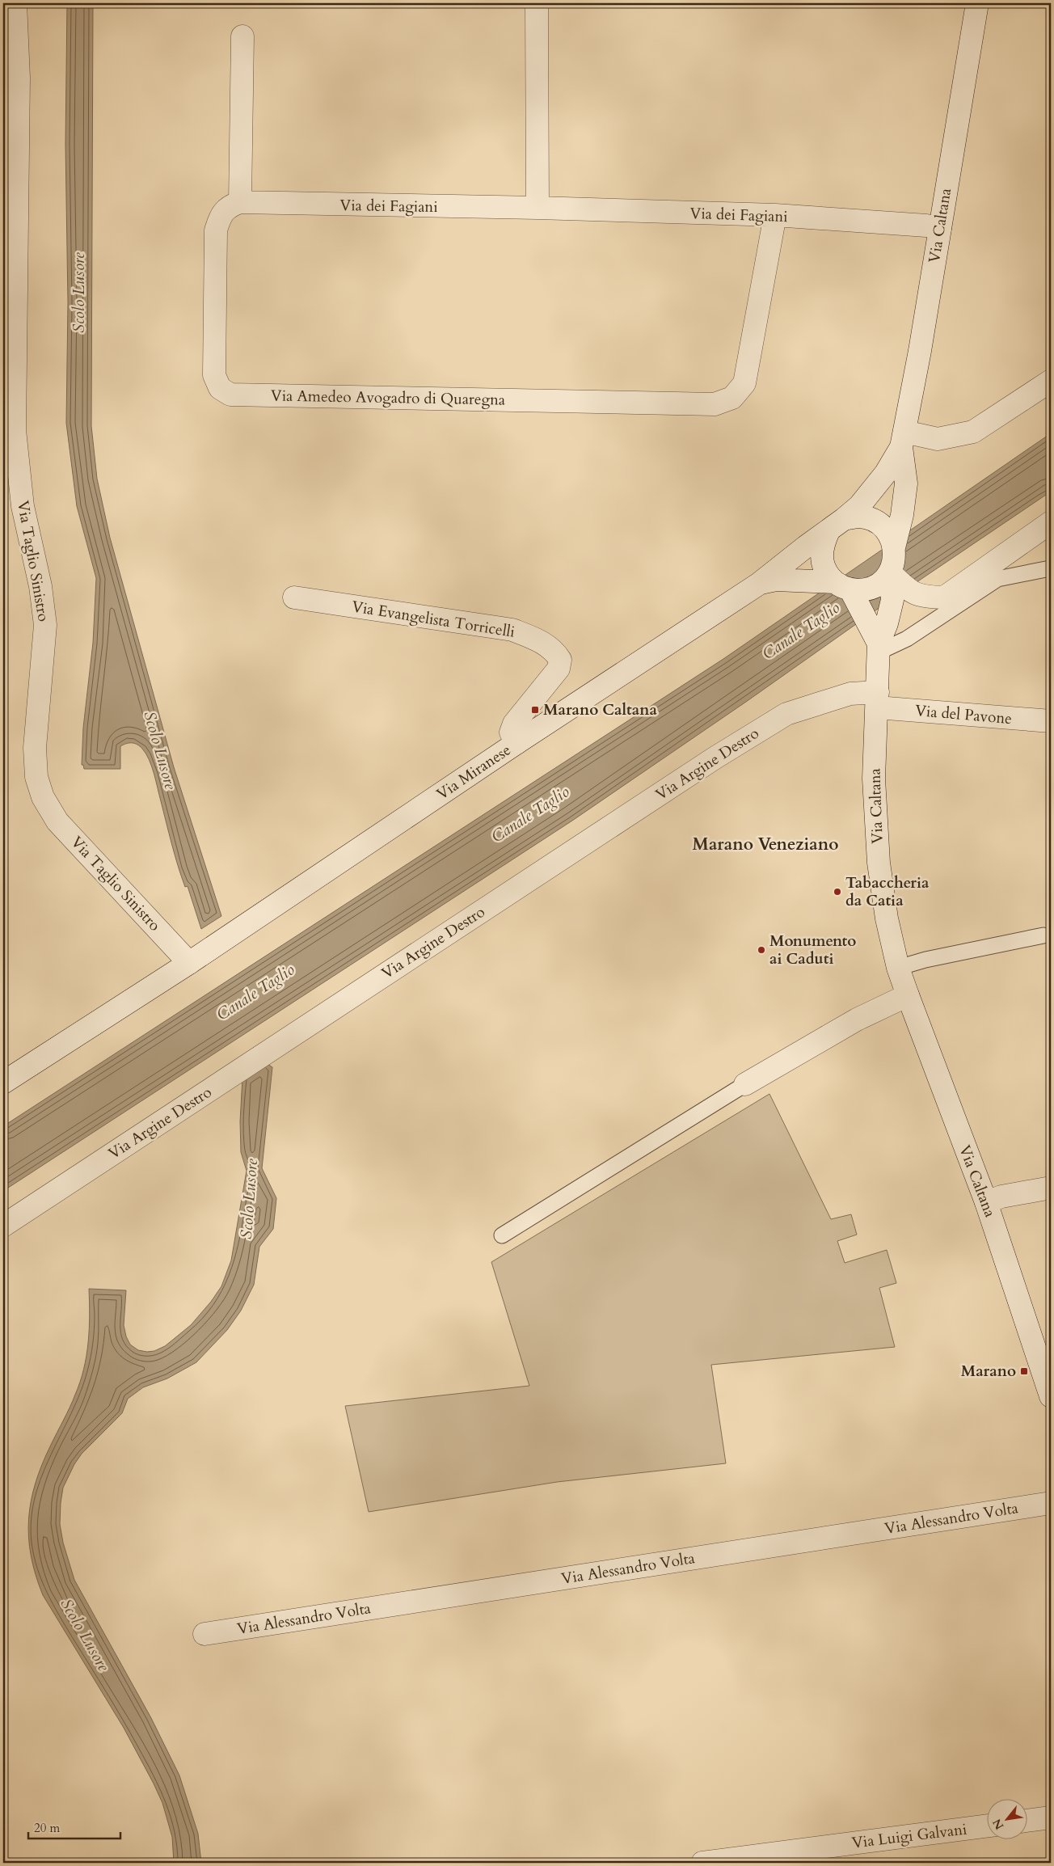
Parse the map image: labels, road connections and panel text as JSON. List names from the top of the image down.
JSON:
{
  "streets": {
    "street": [
      "Via dei Fagiani",
      "Via Caltana",
      "Via Amedeo Avogadro di Quaregna",
      "Via Taglio Sinistro",
      "Via Evangelista Torricelli",
      "Via del Pavone",
      "Via Argine Destro",
      "Via Miranese",
      "Via Alessandro Volta",
      "Via Luigi Galvani"
    ]
  },
  "crossings": [
    ["Via dei Fagiani", "Via Caltana"],
    ["Via dei Fagiani", "Via Amedeo Avogadro di Quaregna"],
    ["Via Caltana", "Via del Pavone"],
    ["Via Caltana", "Via Argine Destro"],
    ["Via Caltana", "Via Miranese"],
    ["Via Taglio Sinistro", "Via Miranese"],
    ["Via Evangelista Torricelli", "Via Miranese"],
    ["Via del Pavone", "Via Argine Destro"]
  ],
  "districts": ["Marano Veneziano"],
  "water": ["Scolo Lusore", "Canale Taglio"],
  "places": {
    "transit": ["Marano Caltana", "Marano"],
    "other": ["Tabaccheria da Catia", "Monumento ai Caduti"]
  },
  "scale_bar": "20 m",
  "north": "bottom left"
}
